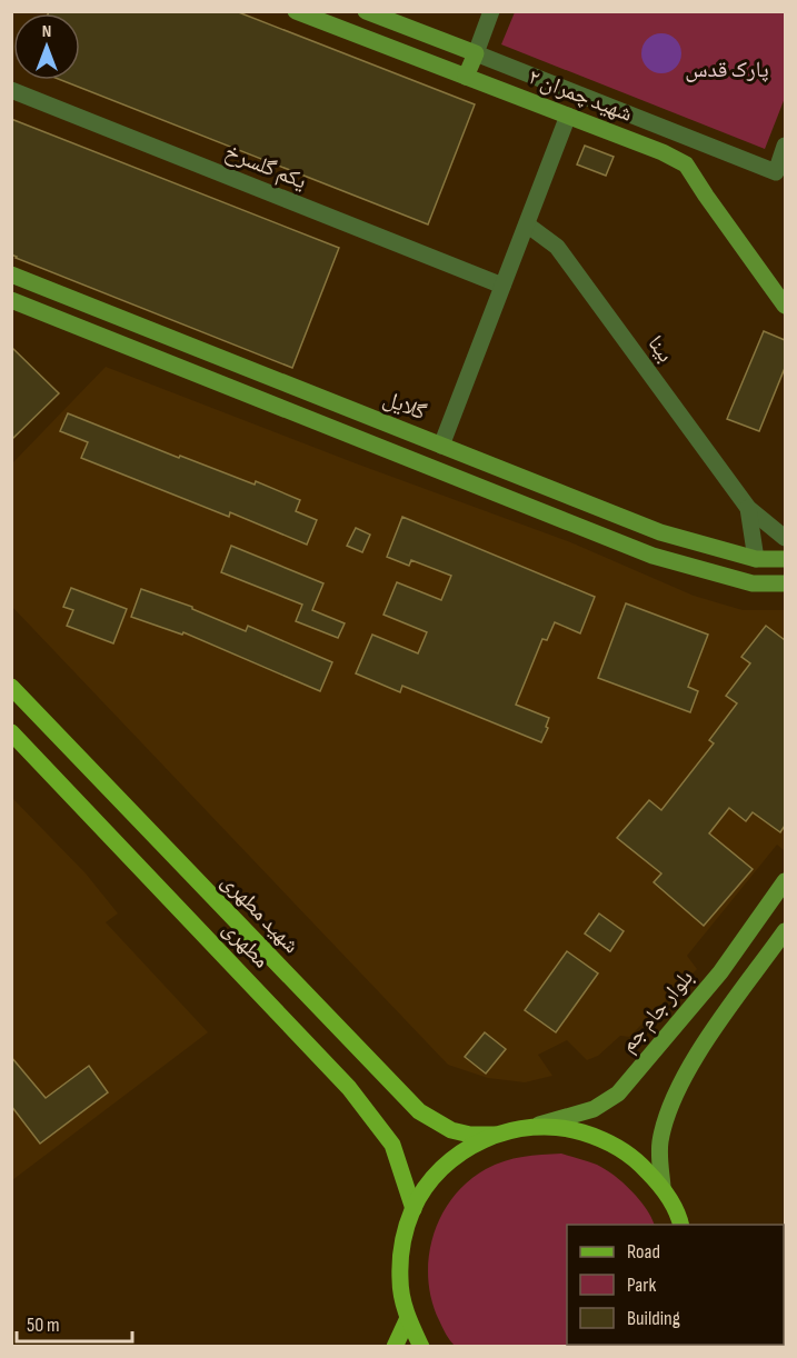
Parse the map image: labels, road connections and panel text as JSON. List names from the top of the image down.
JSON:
{
  "streets": {
    "main road": ["شهید مطهری", "مطهری"],
    "street": [
      "شهید چمران ۲",
      "یکم گلسرخ",
      "بینا",
      "گلایل",
      "بلوار جام جم"
    ]
  },
  "parks": ["پارک قدس"],
  "legend": ["Road", "Park", "Building"],
  "scale_bar": "50 m",
  "north": "top"
}
